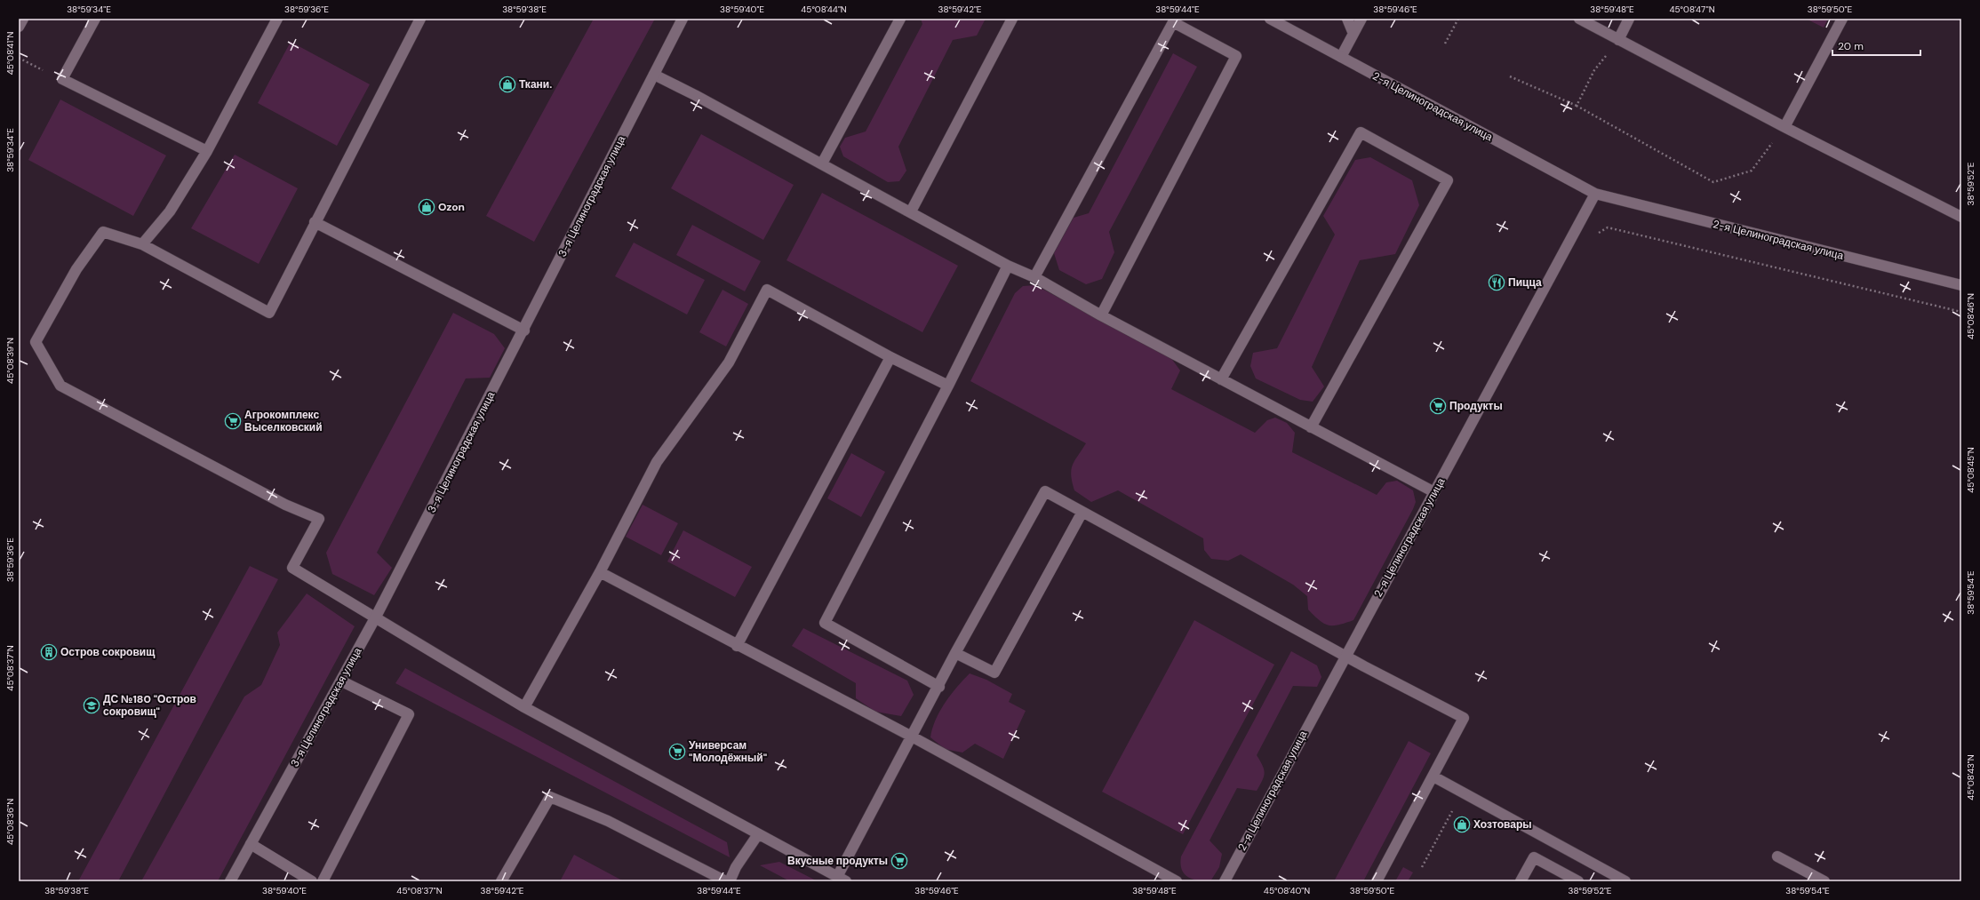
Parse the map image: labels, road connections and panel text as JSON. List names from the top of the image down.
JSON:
{
  "streets": {
    "street": ["2-я Целиноградская улица", "3-я Целиноградская улица"]
  },
  "places": {
    "shop": ["Ткани.", "Ozon", "Хозтовары"],
    "restaurant": ["Пицца"],
    "supermarket": [
      "Продукты",
      "Агрокомплекс Выселковский",
      "Универсам \"Молодёжный\"",
      "Вкусные продукты"
    ],
    "building": ["Остров сокровищ"],
    "school or university": ["ДС №180 \"Остров сокровищ\""]
  },
  "scale_bar": "20 m",
  "coordinates": [
    "38°59'34\"E",
    "38°59'36\"E",
    "38°59'38\"E",
    "38°59'40\"E",
    "45°08'44\"N",
    "38°59'42\"E",
    "38°59'44\"E",
    "38°59'46\"E",
    "38°59'48\"E",
    "45°08'47\"N",
    "38°59'50\"E",
    "45°08'41\"N",
    "38°59'52\"E",
    "45°08'46\"N",
    "45°08'39\"N",
    "45°08'45\"N",
    "38°59'54\"E",
    "45°08'37\"N",
    "45°08'43\"N",
    "45°08'36\"N",
    "45°08'40\"N"
  ]
}
